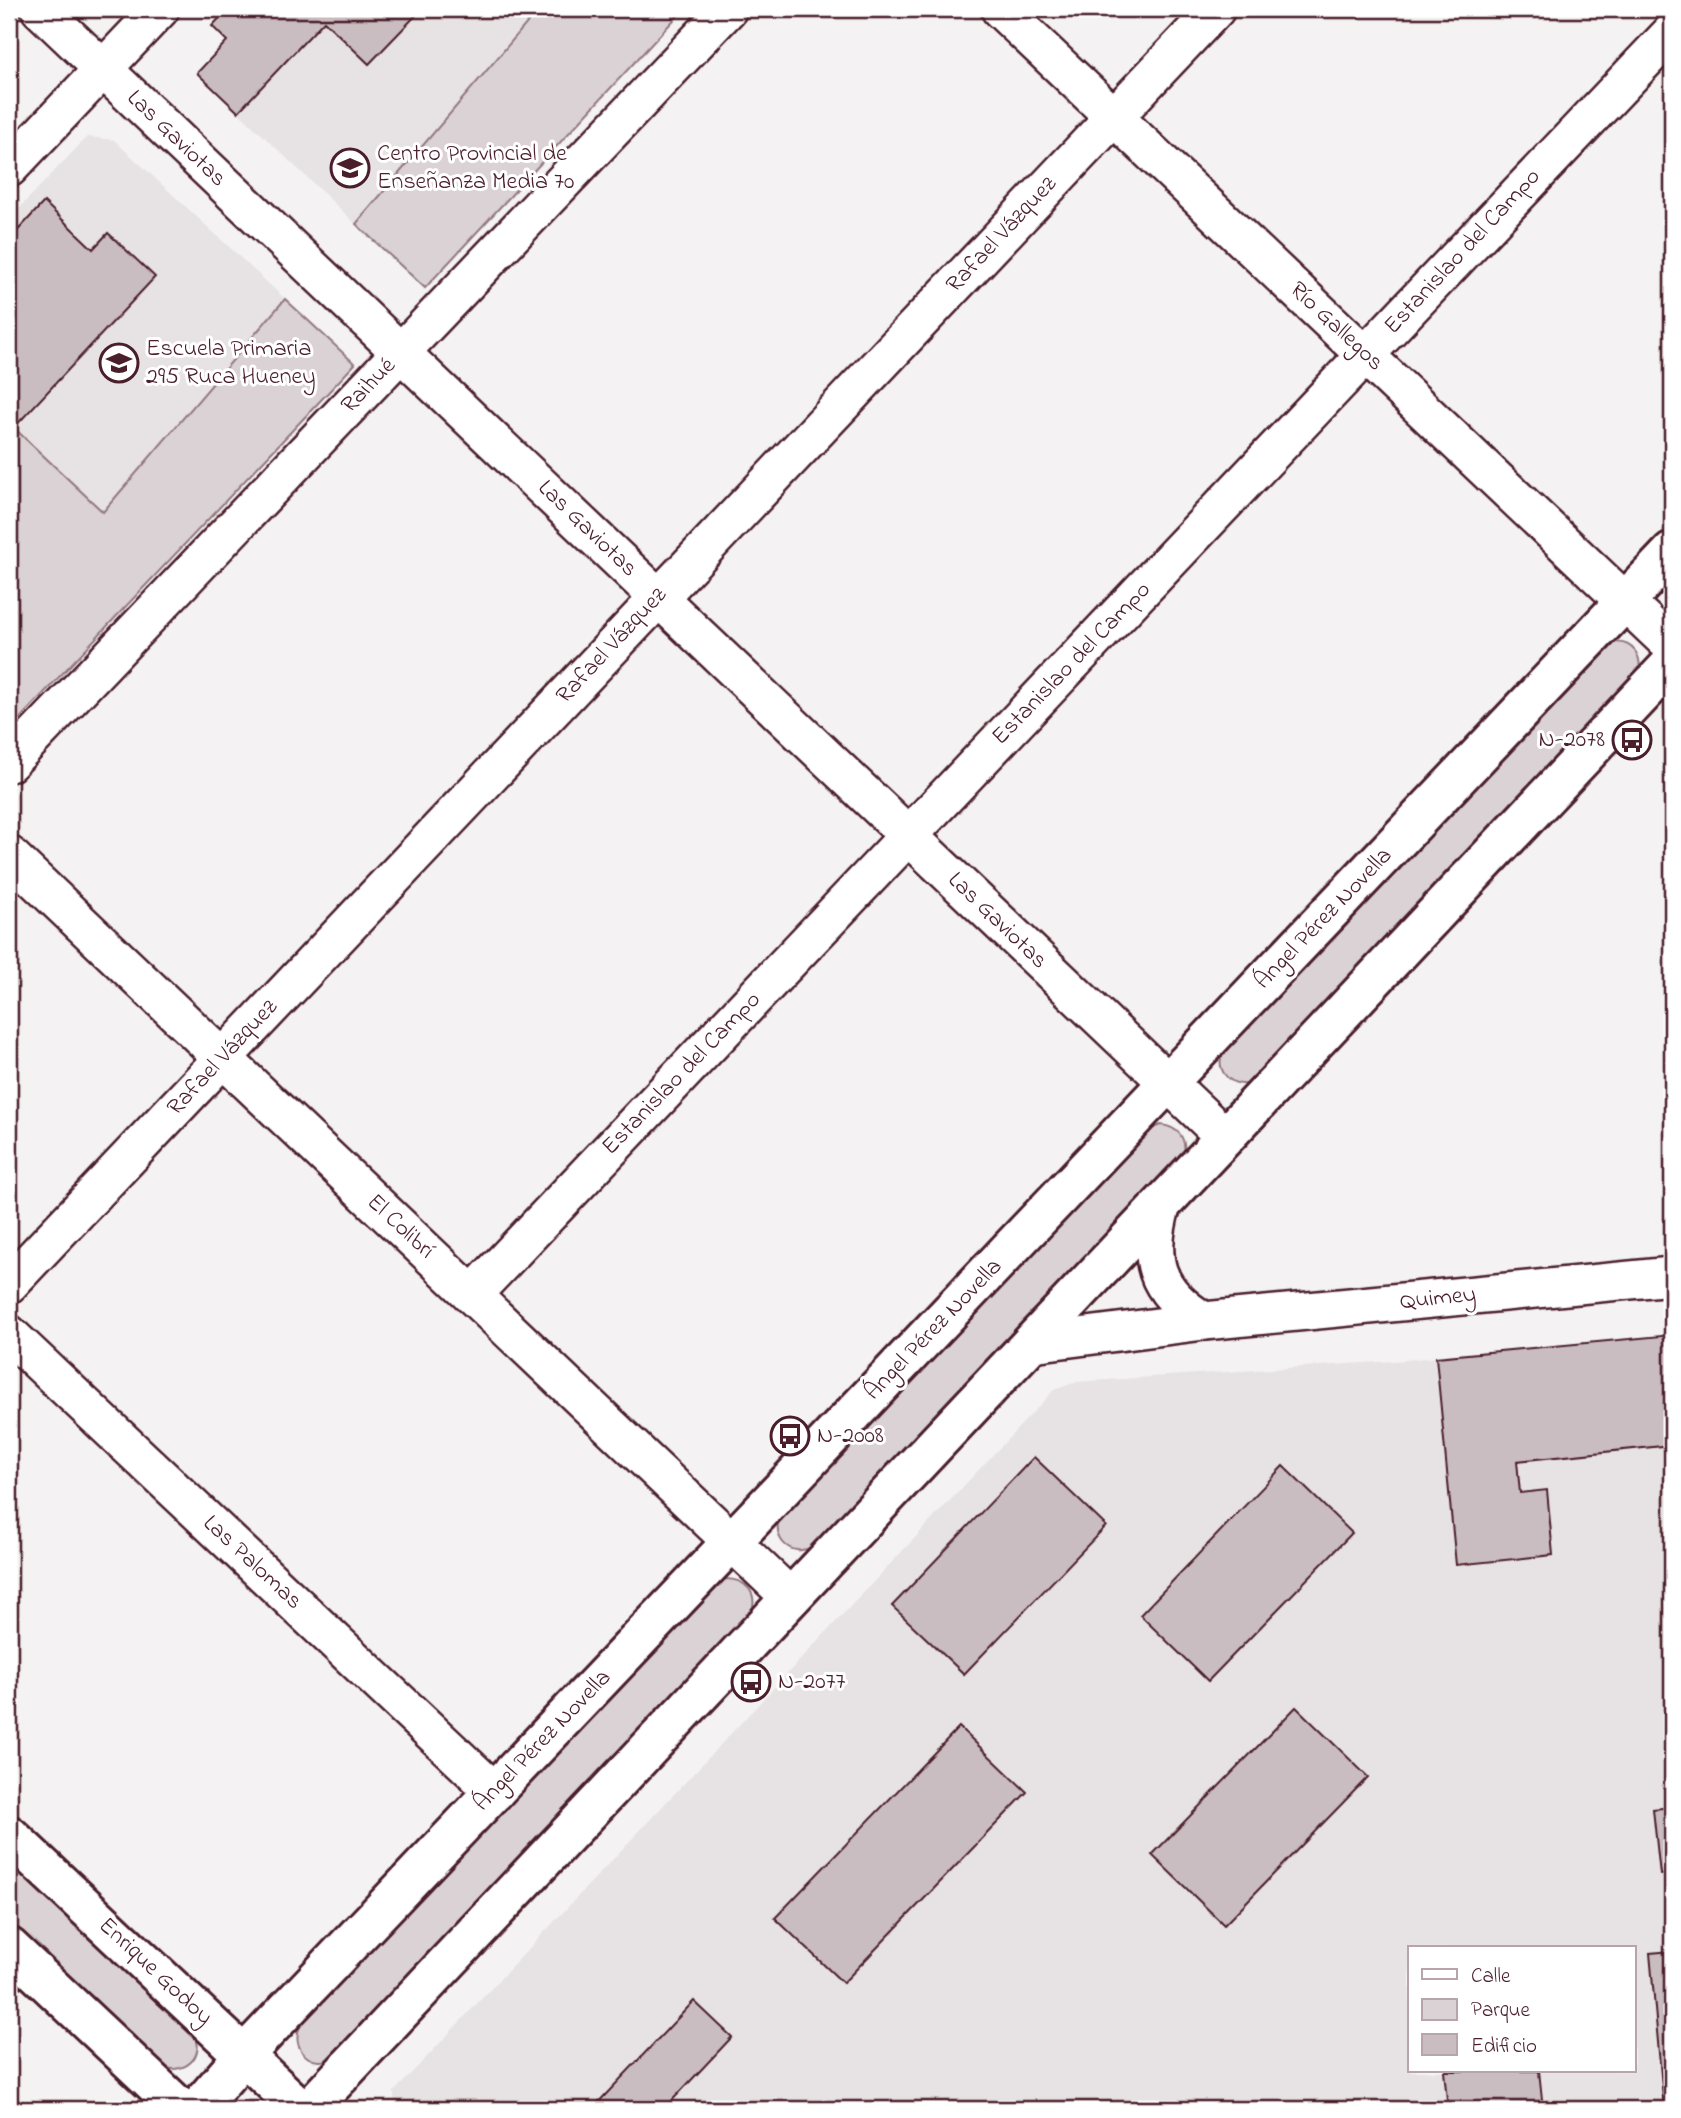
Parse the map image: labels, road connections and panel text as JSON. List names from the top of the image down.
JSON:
{
  "streets": {
    "main road": ["Ángel Pérez Novella", "Enrique Godoy"],
    "street": [
      "Las Gaviotas",
      "Rafael Vázquez",
      "Estanislao del Campo",
      "Río Gallegos",
      "Raihué",
      "El Colibrí",
      "Quimey",
      "Las Palomas"
    ]
  },
  "crossings": [
    ["Las Gaviotas", "Rafael Vázquez"],
    ["Las Gaviotas", "Estanislao del Campo"],
    ["Las Gaviotas", "Raihué"],
    ["Las Gaviotas", "Ángel Pérez Novella"],
    ["Rafael Vázquez", "Río Gallegos"],
    ["Rafael Vázquez", "El Colibrí"],
    ["Estanislao del Campo", "Río Gallegos"],
    ["Estanislao del Campo", "El Colibrí"],
    ["Río Gallegos", "Ángel Pérez Novella"],
    ["Ángel Pérez Novella", "El Colibrí"],
    ["Ángel Pérez Novella", "Las Palomas"],
    ["Ángel Pérez Novella", "Enrique Godoy"]
  ],
  "places": {
    "school or university": ["Centro Provincial de Enseñanza Media 70", "Escuela Primaria 295 Ruca Hueney"],
    "bus stop": ["N-2078", "N-2008", "N-2077"]
  },
  "legend": ["Calle", "Parque", "Edificio"]
}
